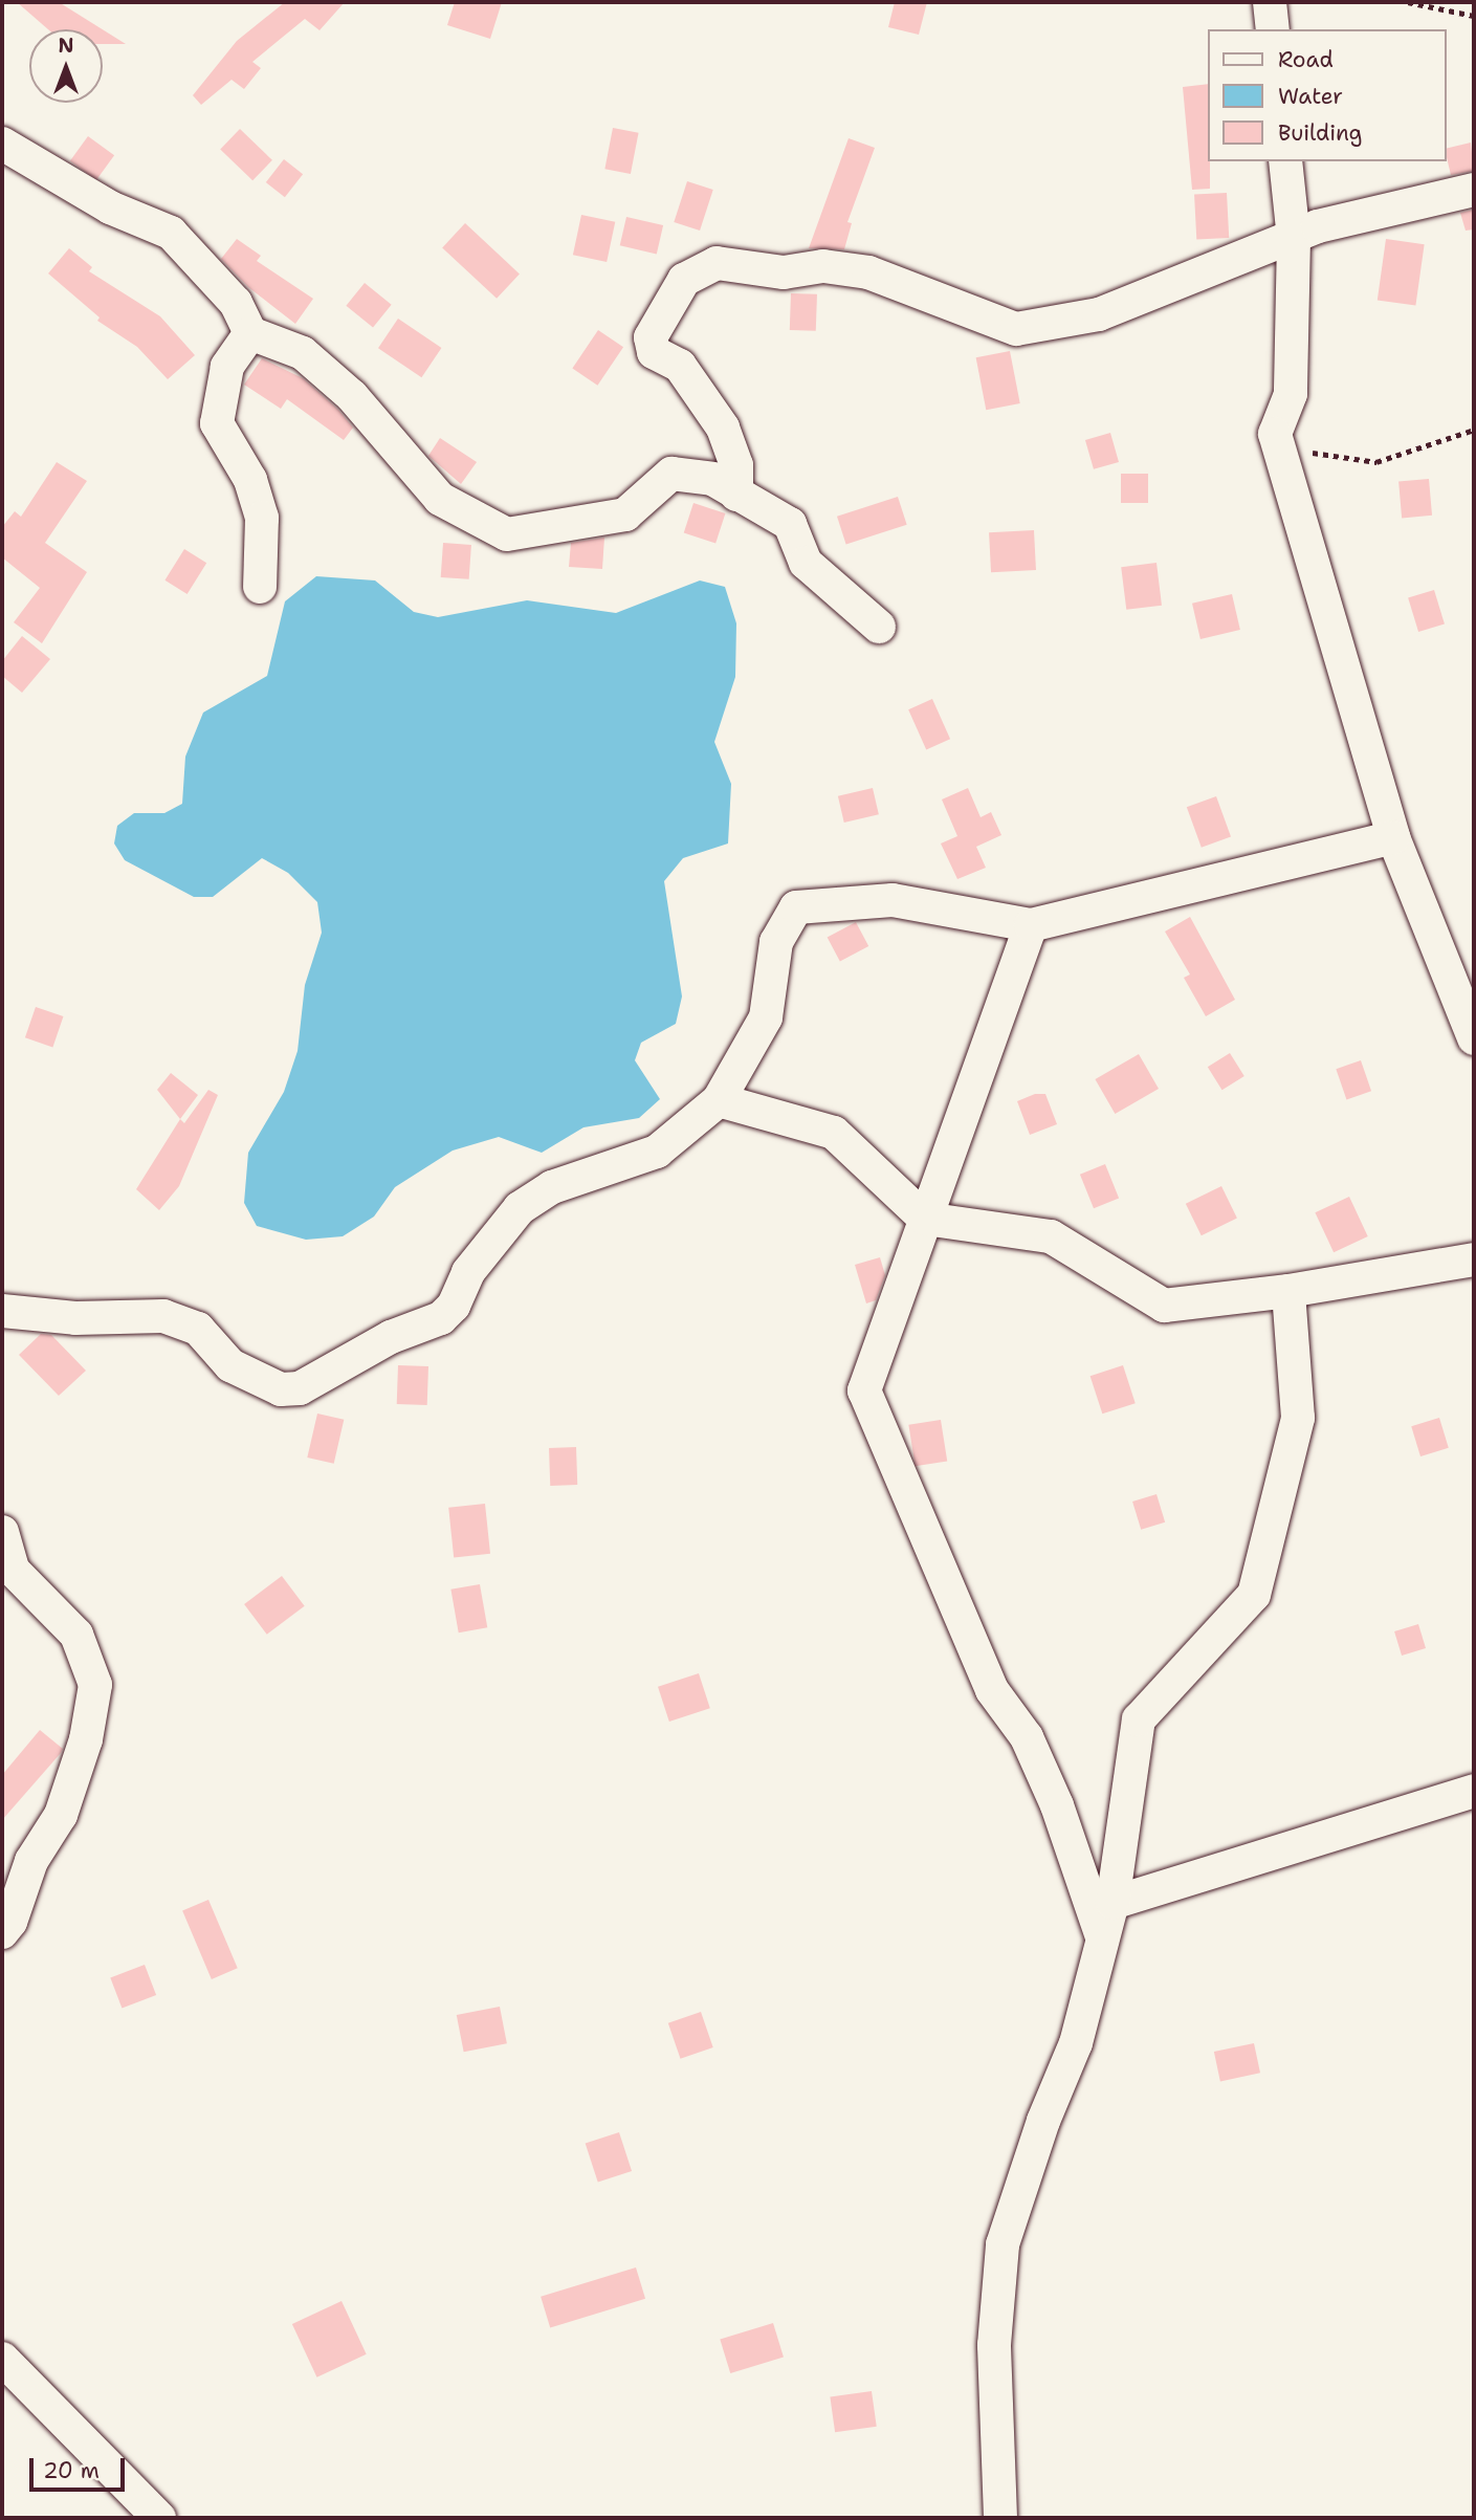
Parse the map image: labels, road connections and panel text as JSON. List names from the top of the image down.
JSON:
{
  "legend": ["Road", "Water", "Building"],
  "scale_bar": "20 m",
  "north": "top"
}
